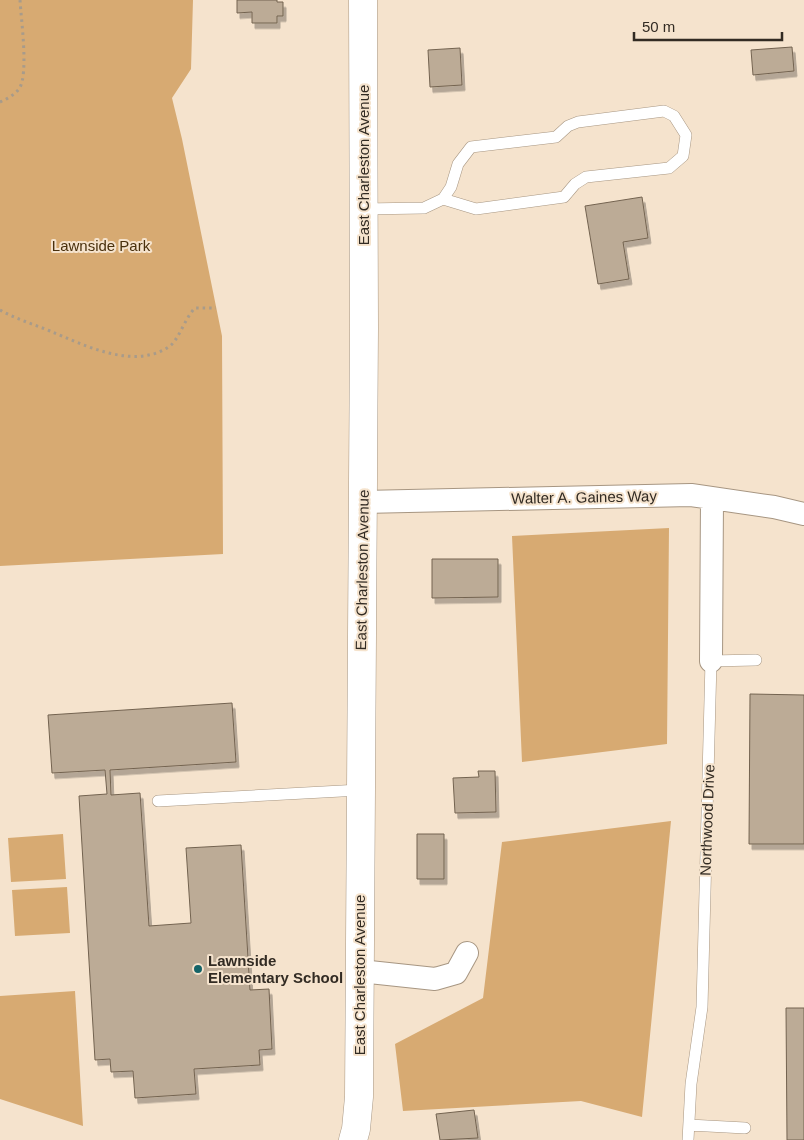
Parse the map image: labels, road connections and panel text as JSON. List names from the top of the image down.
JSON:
{
  "streets": {
    "street": ["East Charleston Avenue", "Walter A. Gaines Way", "Northwood Drive"]
  },
  "crossings": [
    ["East Charleston Avenue", "Walter A. Gaines Way"],
    ["Walter A. Gaines Way", "Northwood Drive"]
  ],
  "parks": ["Lawnside Park"],
  "places": ["Lawnside Elementary School"],
  "scale_bar": "50 m"
}
